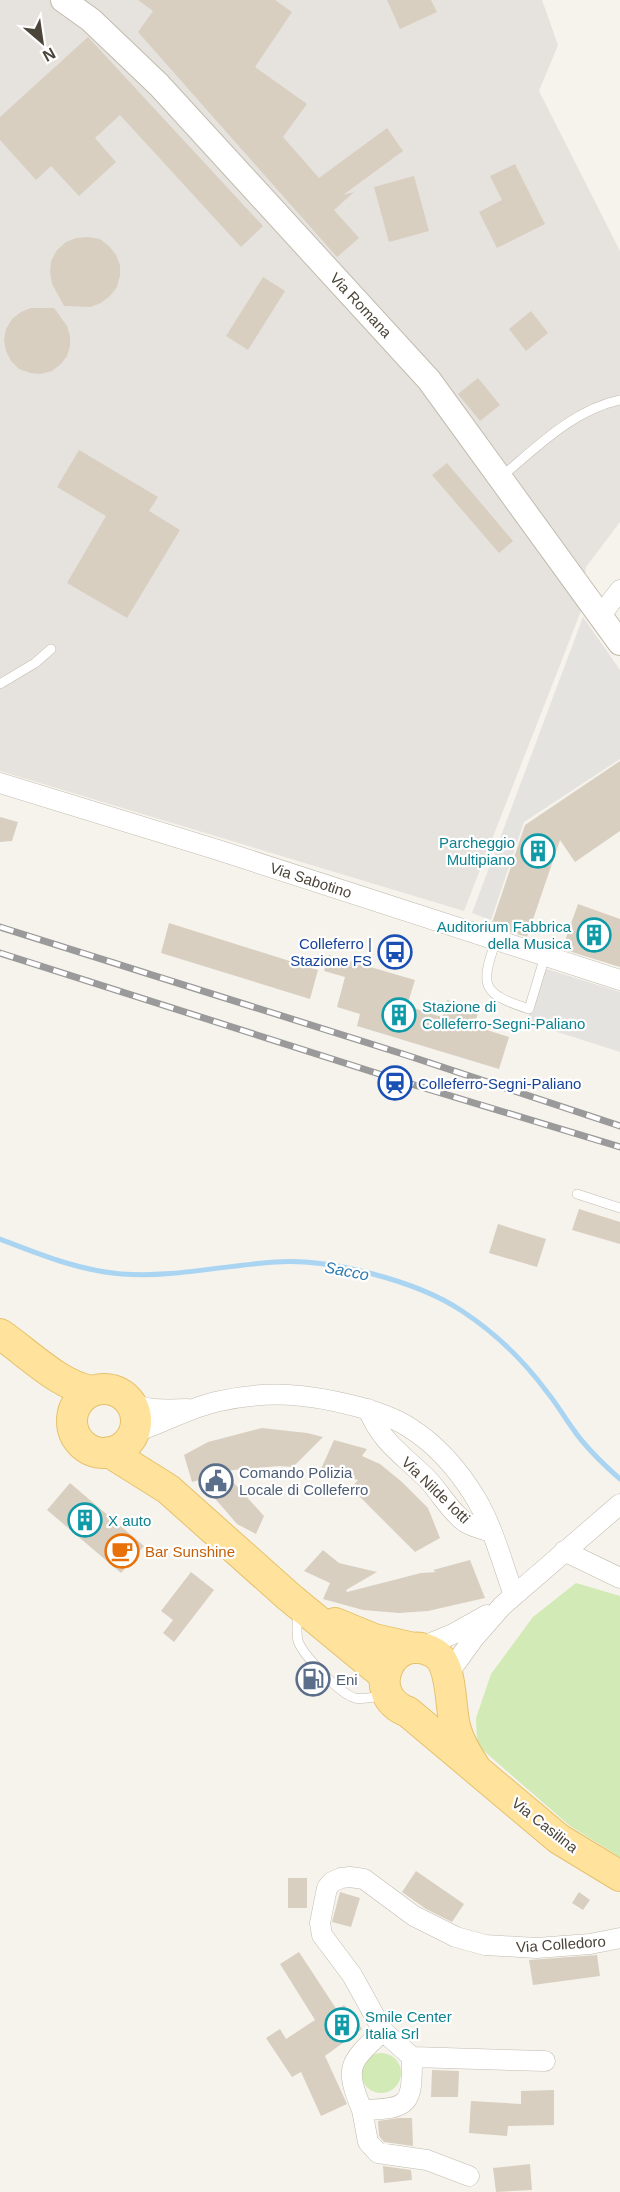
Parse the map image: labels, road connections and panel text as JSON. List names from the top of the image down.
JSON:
{
  "streets": {
    "main road": ["Via Casilina"],
    "street": [
      "Via Romana",
      "Via Sabotino",
      "Via Nilde Iotti",
      "Via Colledoro"
    ]
  },
  "crossings": [
    ["Via Nilde Iotti", "Via Casilina"]
  ],
  "water": ["Sacco"],
  "places": {
    "building": [
      "Parcheggio Multipiano",
      "Auditorium Fabbrica della Musica",
      "Stazione di Colleferro-Segni-Paliano",
      "X auto",
      "Smile Center Italia Srl"
    ],
    "bus stop": ["Colleferro | Stazione FS"],
    "station": ["Colleferro-Segni-Paliano"],
    "public building": ["Comando Polizia Locale di Colleferro"],
    "cafe": ["Bar Sunshine"],
    "fuel station": ["Eni"]
  },
  "north": "bottom right"
}
